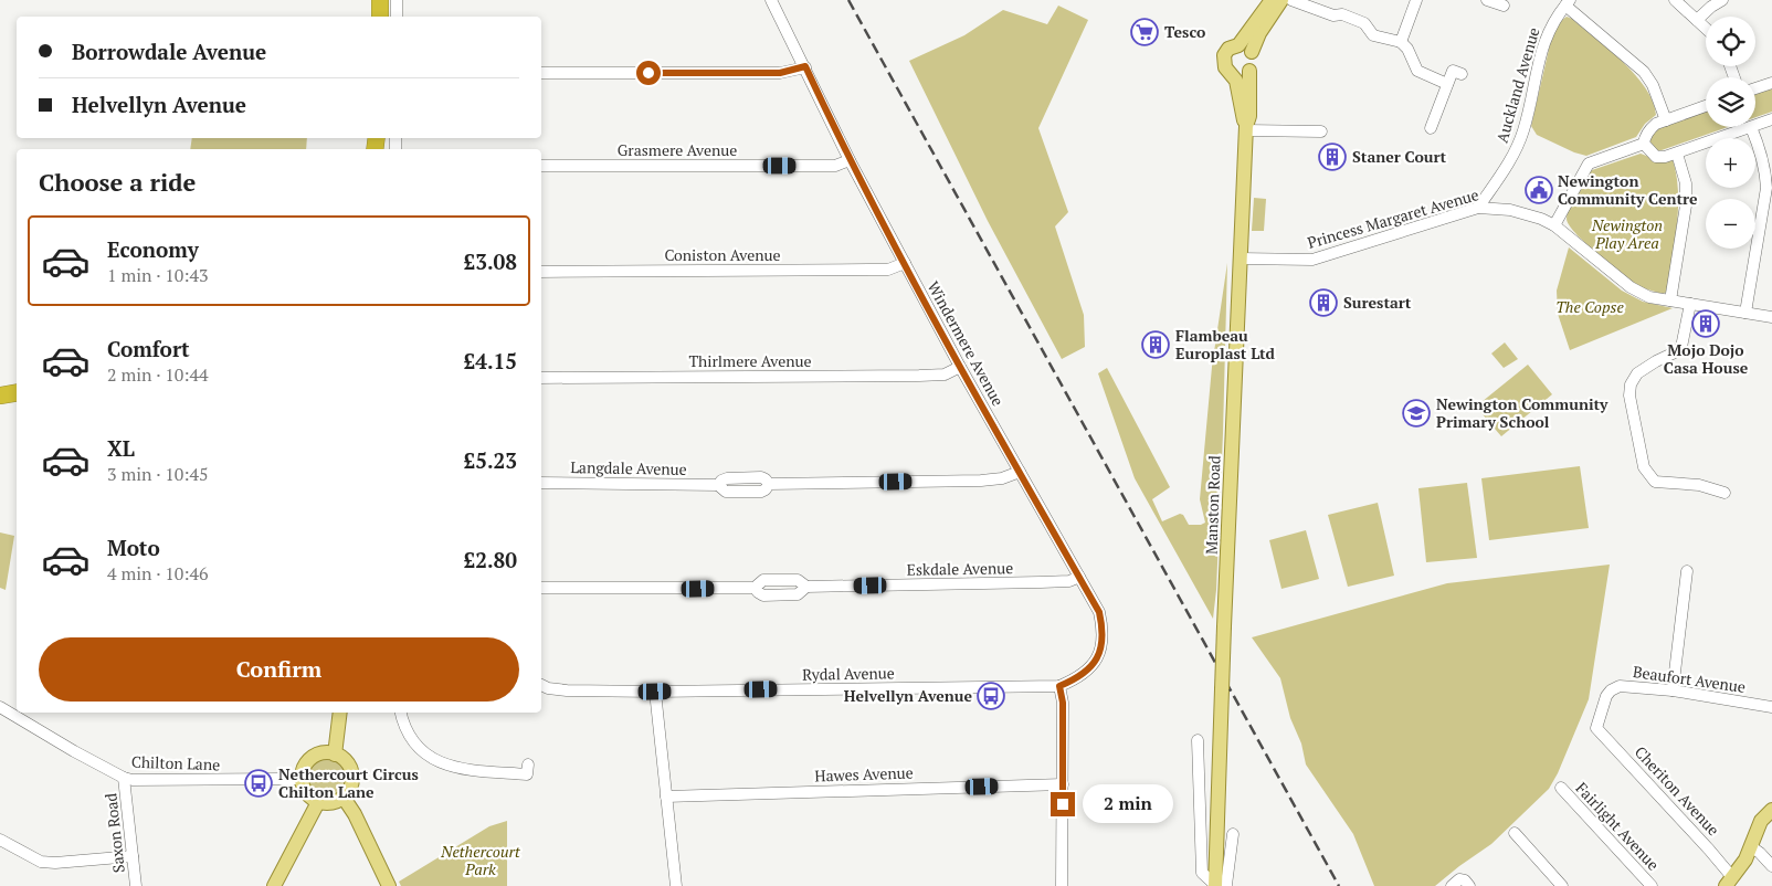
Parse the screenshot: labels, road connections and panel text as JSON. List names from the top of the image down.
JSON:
{
  "streets": {
    "main road": ["Manston Road"],
    "street": [
      "Auckland Avenue",
      "Grasmere Avenue",
      "Princess Margaret Avenue",
      "Coniston Avenue",
      "Windermere Avenue",
      "Thirlmere Avenue",
      "Langdale Avenue",
      "Eskdale Avenue",
      "Rydal Avenue",
      "Beaufort Avenue",
      "Chilton Lane",
      "Hawes Avenue",
      "Cheriton Avenue",
      "Fairlight Avenue",
      "Saxon Road"
    ]
  },
  "crossings": [
    ["Auckland Avenue", "Princess Margaret Avenue"],
    ["Grasmere Avenue", "Windermere Avenue"],
    ["Princess Margaret Avenue", "Manston Road"],
    ["Coniston Avenue", "Windermere Avenue"],
    ["Windermere Avenue", "Thirlmere Avenue"],
    ["Windermere Avenue", "Langdale Avenue"],
    ["Windermere Avenue", "Eskdale Avenue"],
    ["Windermere Avenue", "Rydal Avenue"],
    ["Beaufort Avenue", "Cheriton Avenue"],
    ["Chilton Lane", "Saxon Road"]
  ],
  "parks": ["Newington Play Area", "The Copse", "Nethercourt Park"],
  "places": {
    "supermarket": ["Tesco"],
    "building": [
      "Staner Court",
      "Surestart",
      "Mojo Dojo Casa House",
      "Flambeau Europlast Ltd"
    ],
    "public building": ["Newington Community Centre"],
    "school or university": ["Newington Community Primary School"],
    "bus stop": ["Helvellyn Avenue", "Nethercourt Circus Chilton Lane"]
  },
  "page": {
    "map_buttons": ["+", "−"],
    "banner": ["Borrowdale Avenue", "Helvellyn Avenue"],
    "heading": "Choose a ride",
    "list": [
      {
        "name": "Economy",
        "note": "1 min · 10:43",
        "value": "£3.08"
      },
      {
        "name": "Comfort",
        "note": "2 min · 10:44",
        "value": "£4.15"
      },
      {
        "name": "XL",
        "note": "3 min · 10:45",
        "value": "£5.23"
      },
      {
        "name": "Moto",
        "note": "4 min · 10:46",
        "value": "£2.80"
      }
    ],
    "buttons": "Confirm",
    "bubble": "2 min"
  }
}
